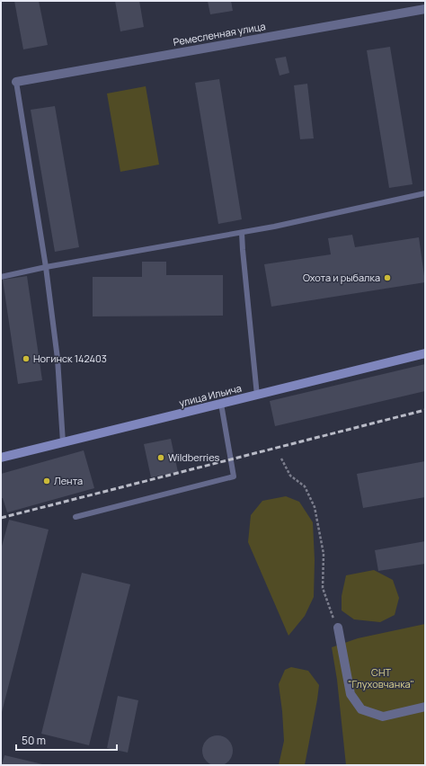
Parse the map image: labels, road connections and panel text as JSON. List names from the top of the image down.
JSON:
{
  "streets": {
    "main road": ["улица Ильича"],
    "street": ["Ремесленная улица"]
  },
  "parks": ["СНТ \"Глуховчанка\""],
  "places": [
    "Охота и рыбалка",
    "Ногинск 142403",
    "Wildberries",
    "Лента"
  ],
  "scale_bar": "50 m"
}
